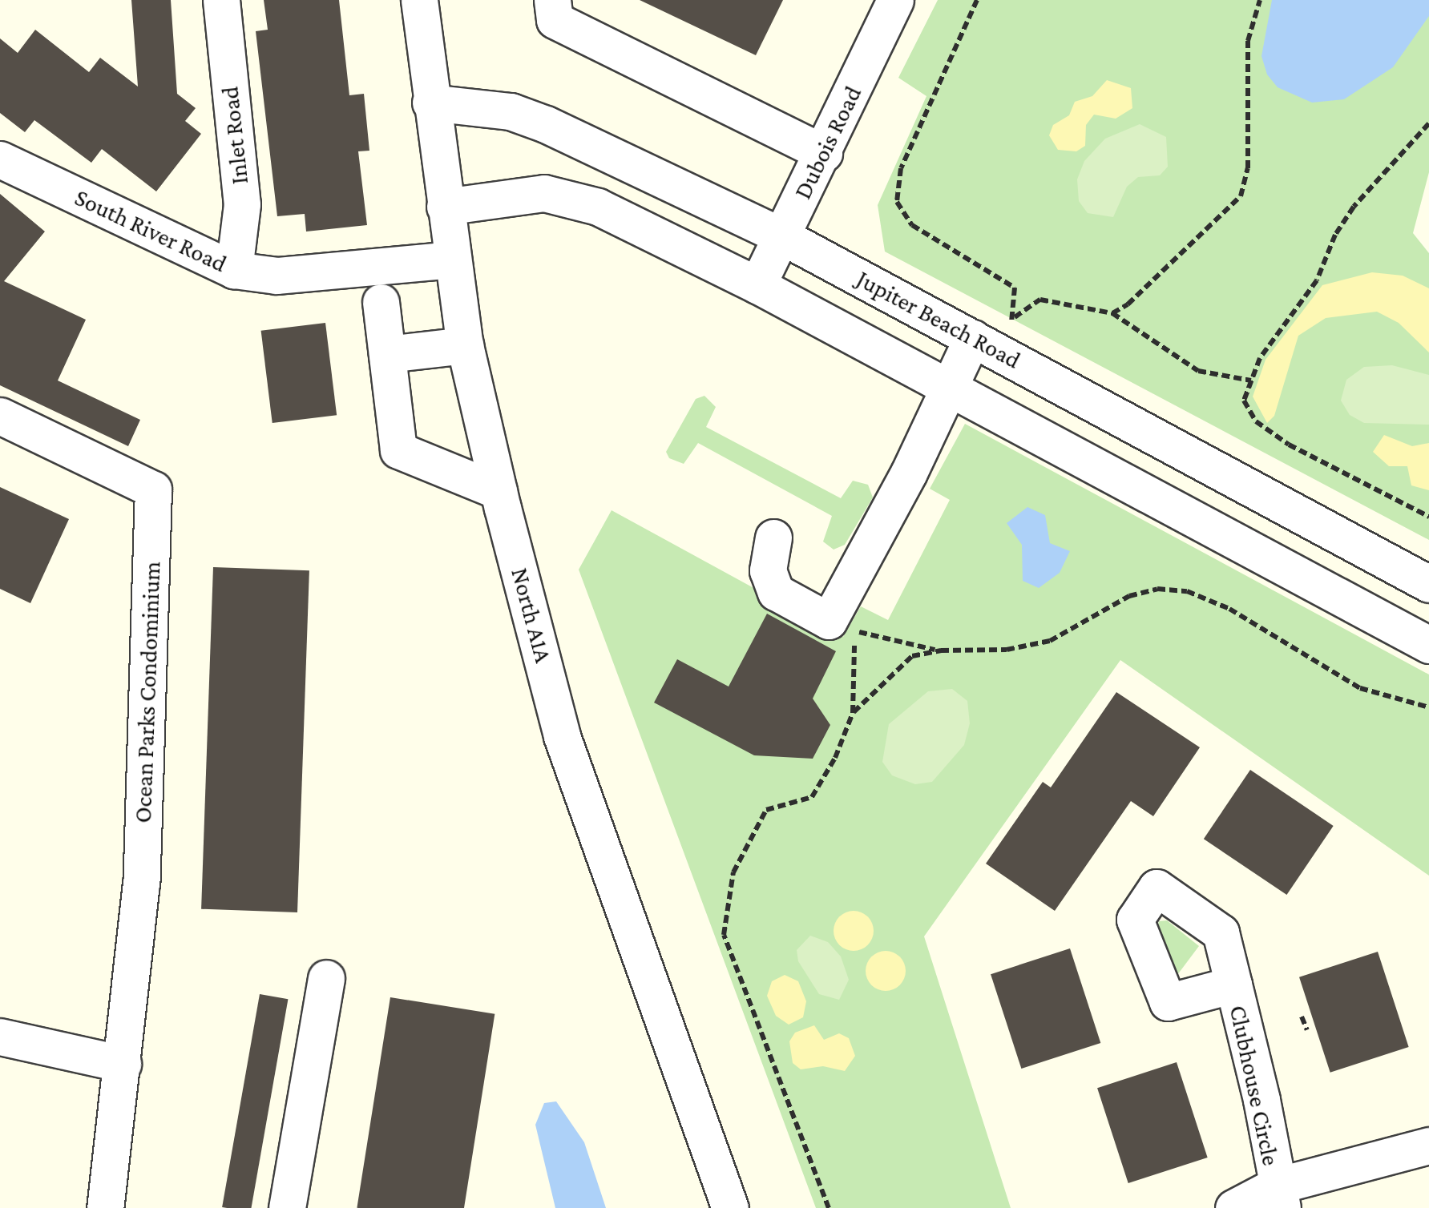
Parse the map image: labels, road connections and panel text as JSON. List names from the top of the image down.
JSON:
{
  "streets": {
    "street": [
      "Inlet Road",
      "Dubois Road",
      "South River Road",
      "Jupiter Beach Road",
      "North A1A",
      "Ocean Parks Condominium",
      "Clubhouse Circle"
    ]
  },
  "crossings": [
    ["Inlet Road", "South River Road"],
    ["Dubois Road", "Jupiter Beach Road"],
    ["South River Road", "North A1A"],
    ["Jupiter Beach Road", "North A1A"]
  ]
}
